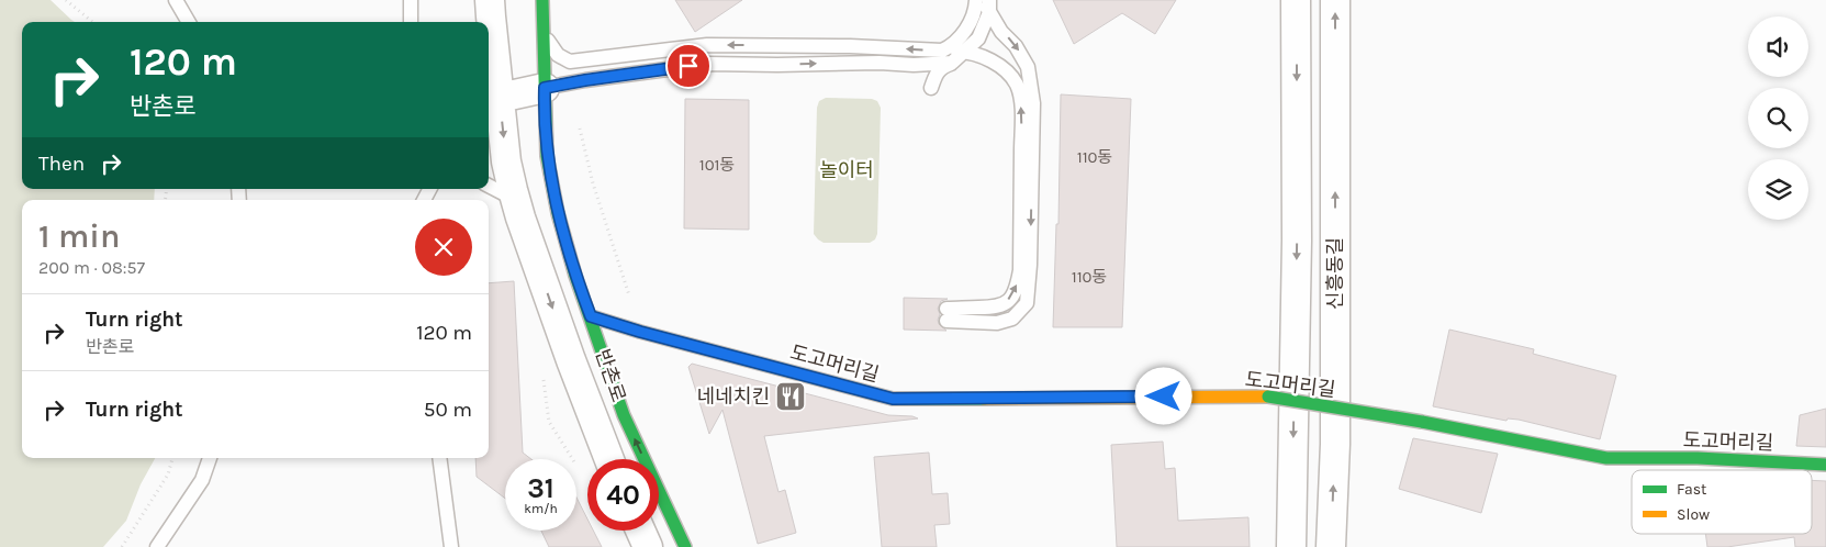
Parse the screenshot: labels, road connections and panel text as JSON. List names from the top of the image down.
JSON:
{
  "streets": {
    "street": ["신흥동길", "도고머리길", "반촌로"]
  },
  "crossings": [
    ["도고머리길", "반촌로"]
  ],
  "parks": ["놀이터"],
  "places": {
    "restaurant": ["네네치킨"]
  },
  "house_numbers": ["110동", "101동", "110동"],
  "legend": ["Fast", "Slow"],
  "page": {
    "turn": ["120 m", "반촌로"],
    "then": "Then",
    "heading": ["1 min", "200 m · 08:57"],
    "list": [
      {
        "name": "Turn right",
        "note": "반촌로",
        "value": "120 m"
      },
      {
        "name": "Turn right",
        "value": "50 m"
      }
    ],
    "speed": "31 km/h",
    "limit": "40"
  }
}
